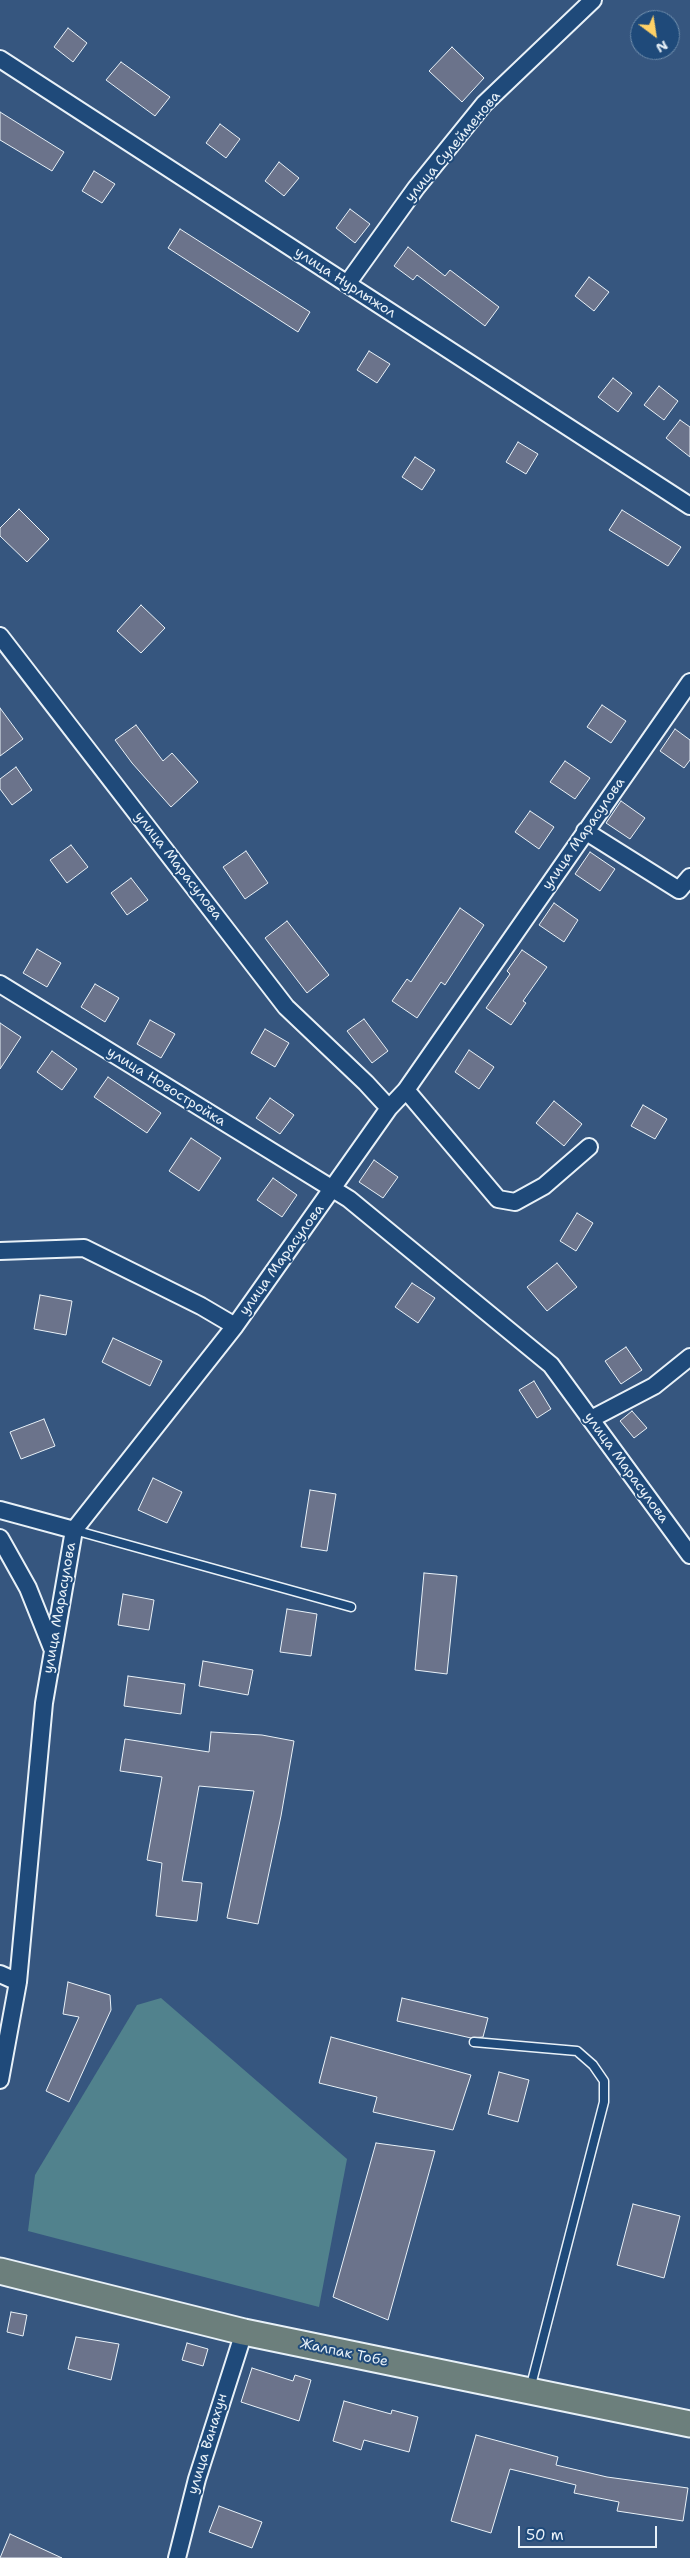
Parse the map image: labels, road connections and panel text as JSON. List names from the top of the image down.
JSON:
{
  "streets": {
    "main road": ["Жалпак Тобе"],
    "street": [
      "улица Сулейменова",
      "улица Нурлыжол",
      "улица Марасулова",
      "улица Новостройка",
      "улица Ванахун"
    ]
  },
  "crossings": [
    ["улица Сулейменова", "улица Нурлыжол"],
    ["улица Марасулова", "улица Новостройка"],
    ["Жалпак Тобе", "улица Ванахун"]
  ],
  "scale_bar": "50 m",
  "north": "bottom right"
}
